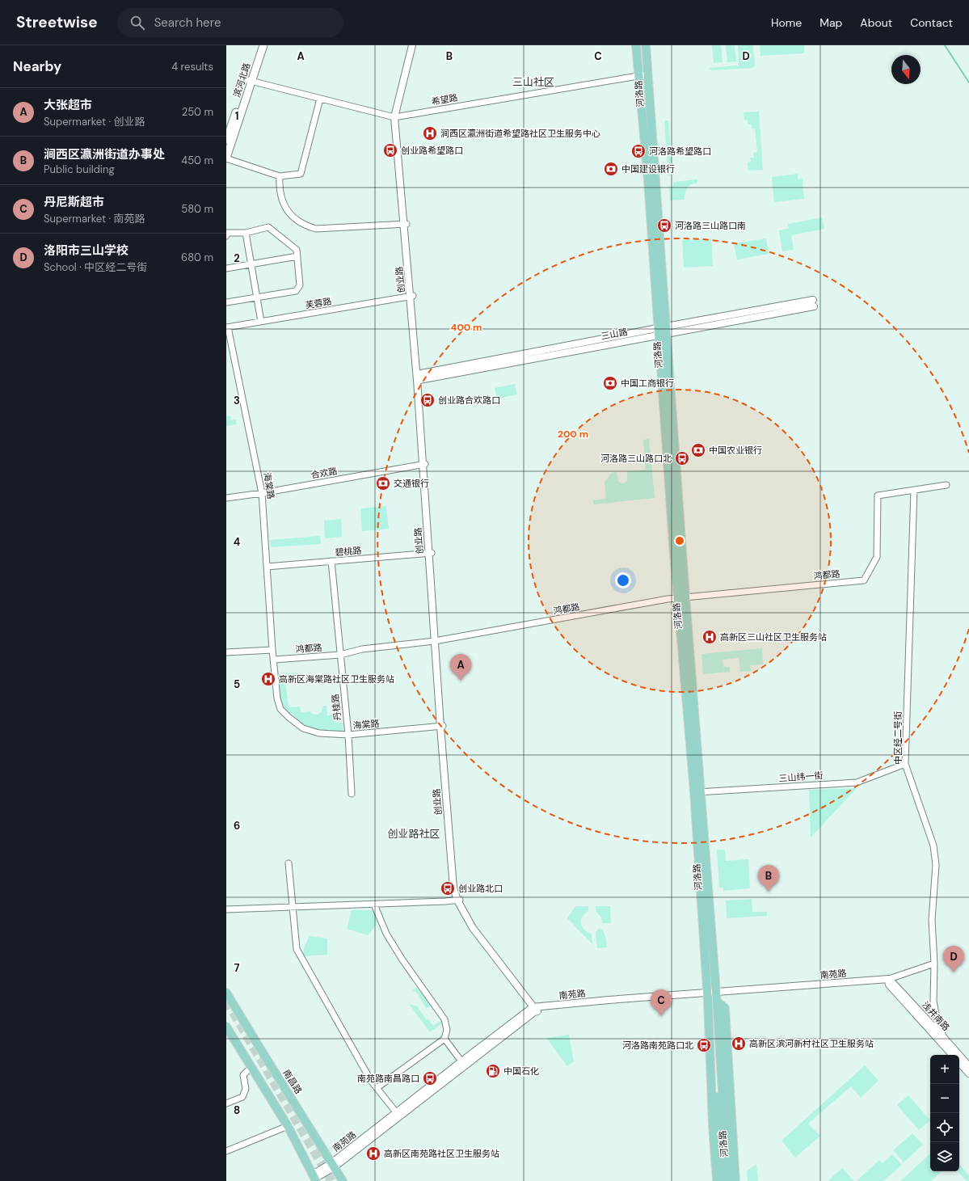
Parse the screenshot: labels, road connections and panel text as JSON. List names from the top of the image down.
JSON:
{
  "streets": {
    "main road": ["滨河北路", "河洛路", "南昌路"],
    "street": [
      "希望路",
      "创业路",
      "芙蓉路",
      "三山路",
      "合欢路",
      "海棠路",
      "碧桃路",
      "鸿都路",
      "丹桂路",
      "中区经二号街",
      "三山纬一街",
      "南苑路",
      "浅井南路"
    ]
  },
  "crossings": [
    ["滨河北路", "希望路"],
    ["河洛路", "希望路"],
    ["河洛路", "三山路"],
    ["河洛路", "鸿都路"],
    ["河洛路", "三山纬一街"],
    ["河洛路", "南苑路"],
    ["希望路", "创业路"],
    ["创业路", "芙蓉路"],
    ["创业路", "三山路"],
    ["创业路", "合欢路"],
    ["创业路", "海棠路"],
    ["创业路", "碧桃路"],
    ["创业路", "鸿都路"],
    ["创业路", "南苑路"],
    ["芙蓉路", "海棠路"],
    ["合欢路", "海棠路"],
    ["海棠路", "碧桃路"],
    ["海棠路", "鸿都路"],
    ["海棠路", "丹桂路"],
    ["碧桃路", "丹桂路"],
    ["鸿都路", "丹桂路"],
    ["鸿都路", "中区经二号街"],
    ["中区经二号街", "三山纬一街"],
    ["中区经二号街", "浅井南路"],
    ["南苑路", "浅井南路"],
    ["南苑路", "南昌路"]
  ],
  "districts": ["三山社区", "创业路社区"],
  "places": {
    "hospital": [
      "涧西区瀛洲街道希望路社区卫生服务中心",
      "高新区三山社区卫生服务站",
      "高新区海棠路社区卫生服务站",
      "高新区滨河新村社区卫生服务站",
      "高新区南苑路社区卫生服务站"
    ],
    "bus stop": [
      "创业路希望路口",
      "河洛路希望路口",
      "河洛路三山路口南",
      "创业路合欢路口",
      "河洛路三山路口北",
      "创业路北口",
      "河洛路南苑路口北",
      "南苑路南昌路口"
    ],
    "bank": [
      "中国建设银行",
      "中国工商银行",
      "中国农业银行",
      "交通银行"
    ],
    "fuel station": ["中国石化"]
  },
  "north": "bottom",
  "page": {
    "header": "Streetwise",
    "search": "Search here",
    "nav": [
      "Home",
      "Map",
      "About",
      "Contact"
    ],
    "heading": ["Nearby", "4 results"],
    "list": [
      {
        "mark": "A",
        "name": "大张超市",
        "note": "Supermarket · 创业路",
        "value": "250 m"
      },
      {
        "mark": "B",
        "name": "涧西区瀛洲街道办事处",
        "note": "Public building",
        "value": "450 m"
      },
      {
        "mark": "C",
        "name": "丹尼斯超市",
        "note": "Supermarket · 南苑路",
        "value": "580 m"
      },
      {
        "mark": "D",
        "name": "洛阳市三山学校",
        "note": "School · 中区经二号街",
        "value": "680 m"
      }
    ],
    "pins": [
      "A",
      "B",
      "D",
      "C"
    ],
    "map_buttons": ["+", "−"]
  },
  "grid": {
    "columns": [
      "A",
      "B",
      "C",
      "D"
    ],
    "rows": [
      "1",
      "2",
      "3",
      "4",
      "5",
      "6",
      "7",
      "8"
    ]
  },
  "rings": ["400 m", "200 m"]
}
